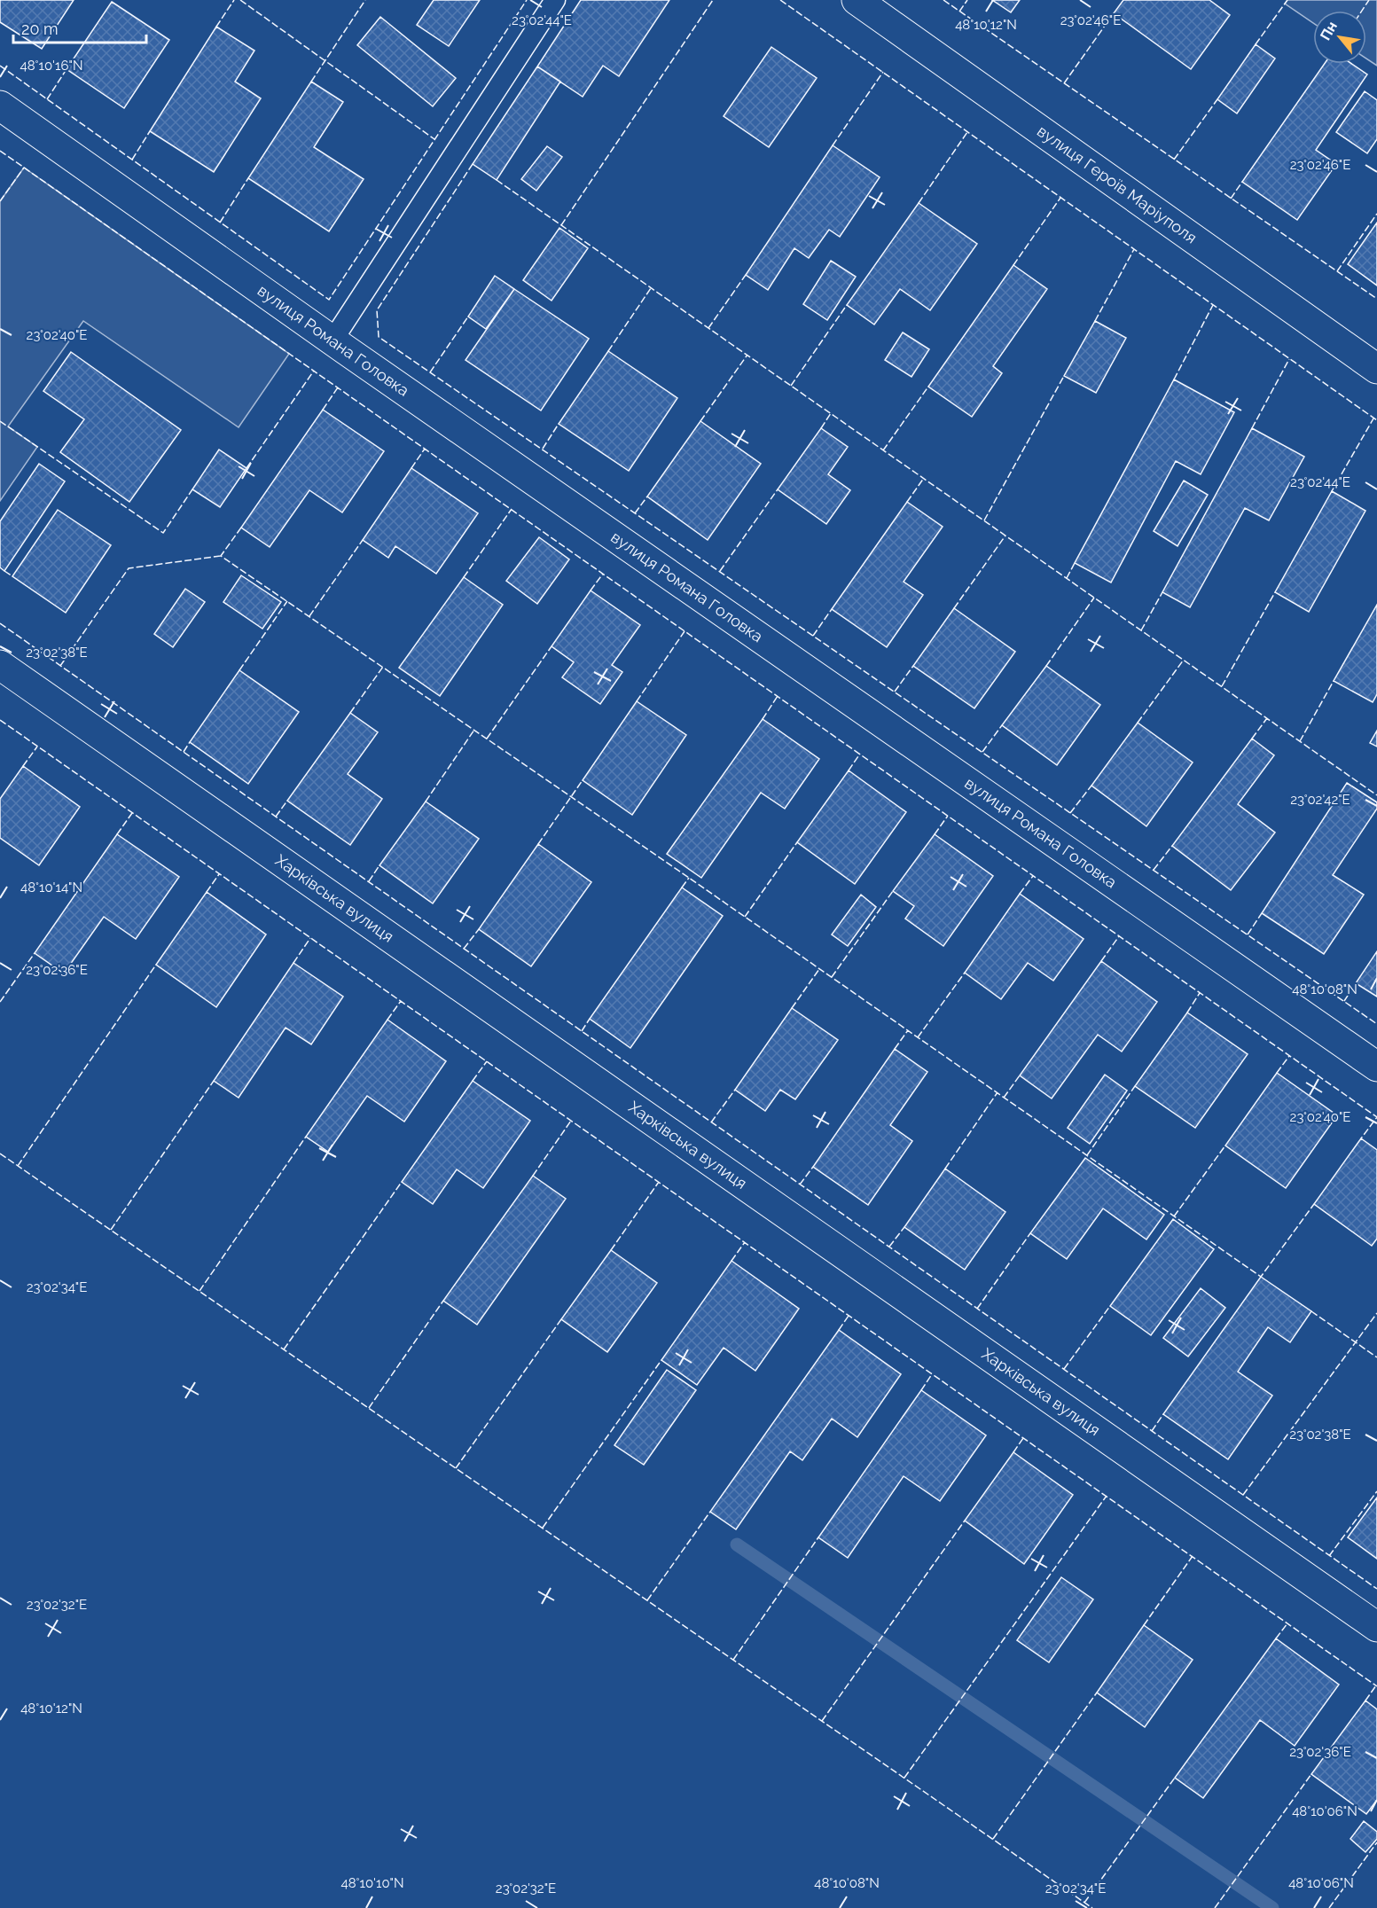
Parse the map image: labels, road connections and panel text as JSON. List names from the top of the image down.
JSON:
{
  "streets": {
    "street": ["вулиця Героїв Маріуполя", "вулиця Романа Головка", "Харківська вулиця"]
  },
  "scale_bar": "20 m",
  "north": "top left",
  "coordinates": [
    "23°02'44\"E",
    "23°02'46\"E",
    "48°10'12\"N",
    "48°10'16\"N",
    "23°02'40\"E",
    "23°02'38\"E",
    "23°02'42\"E",
    "48°10'14\"N",
    "23°02'36\"E",
    "48°10'08\"N",
    "23°02'34\"E",
    "23°02'32\"E",
    "48°10'06\"N",
    "48°10'10\"N"
  ]
}
